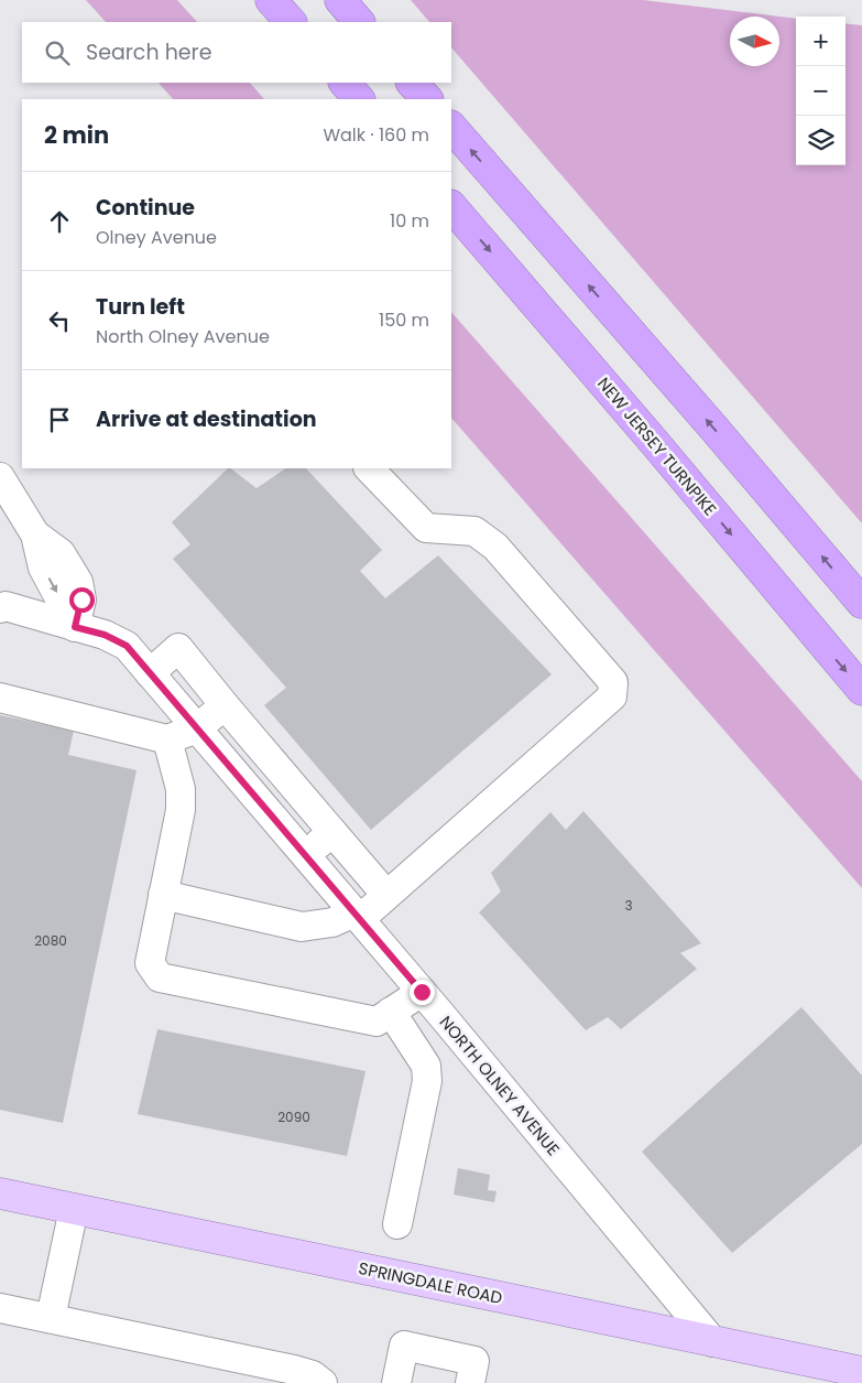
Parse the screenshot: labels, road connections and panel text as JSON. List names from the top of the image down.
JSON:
{
  "streets": {
    "highway": ["NEW JERSEY TURNPIKE"],
    "main road": ["SPRINGDALE ROAD"],
    "street": ["NORTH OLNEY AVENUE"]
  },
  "crossings": [
    ["NORTH OLNEY AVENUE", "SPRINGDALE ROAD"]
  ],
  "house_numbers": ["3", "2080", "2090"],
  "north": "right",
  "page": {
    "map_buttons": ["+", "−"],
    "search": "Search here",
    "heading": ["2 min", "Walk · 160 m"],
    "list": [
      ["Continue", "Olney Avenue", "10 m"],
      ["Turn left", "North Olney Avenue", "150 m"],
      "Arrive at destination"
    ]
  }
}
